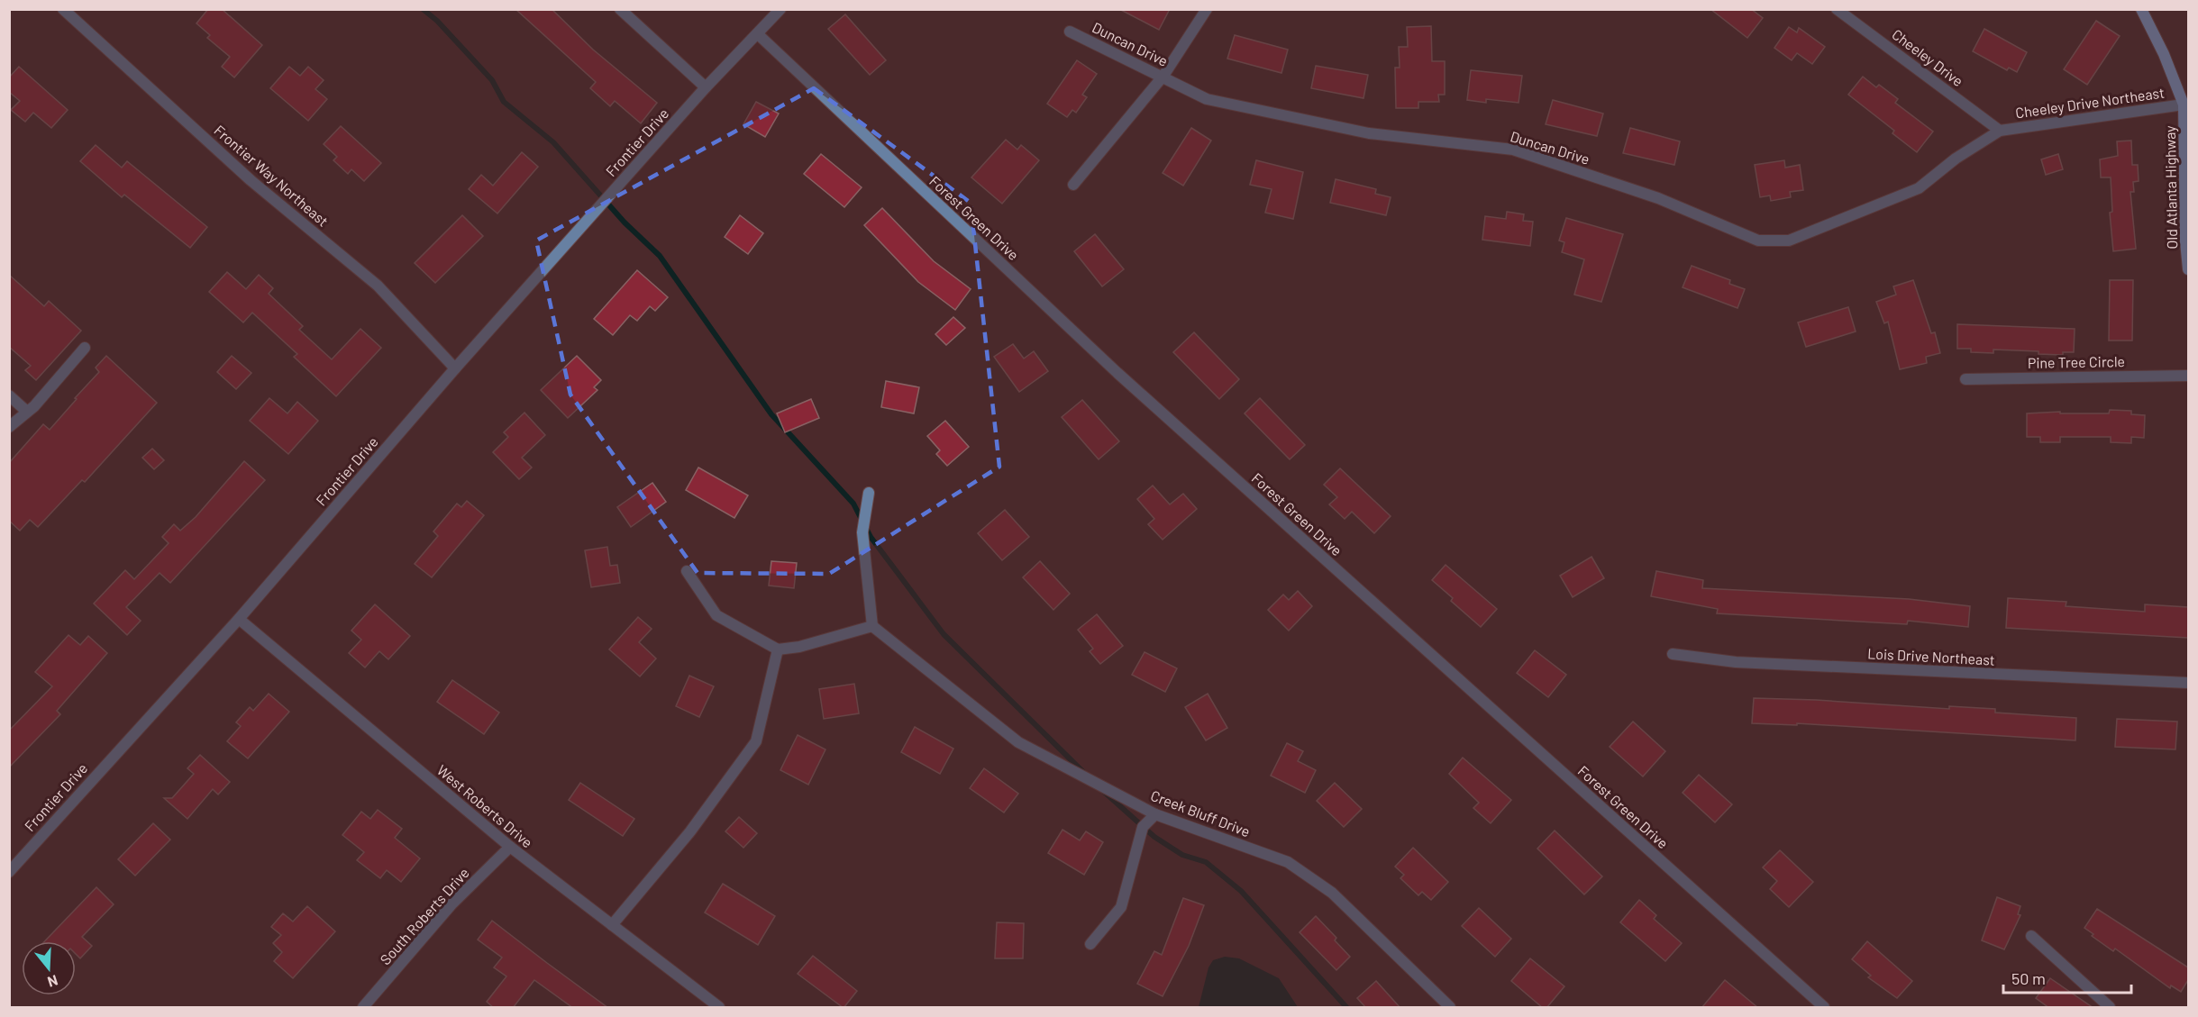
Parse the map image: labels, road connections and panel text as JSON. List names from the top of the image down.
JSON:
{
  "streets": {
    "street": [
      "Duncan Drive",
      "Cheeley Drive",
      "Cheeley Drive Northeast",
      "Frontier Drive",
      "Frontier Way Northeast",
      "Old Atlanta Highway",
      "Forest Green Drive",
      "Pine Tree Circle",
      "Lois Drive Northeast",
      "West Roberts Drive",
      "Creek Bluff Drive",
      "South Roberts Drive"
    ]
  },
  "crossings": [
    ["Duncan Drive", "Cheeley Drive"],
    ["Duncan Drive", "Cheeley Drive Northeast"],
    ["Cheeley Drive", "Cheeley Drive Northeast"],
    ["Cheeley Drive Northeast", "Old Atlanta Highway"],
    ["Frontier Drive", "Frontier Way Northeast"],
    ["Frontier Drive", "Forest Green Drive"],
    ["Frontier Drive", "West Roberts Drive"],
    ["West Roberts Drive", "South Roberts Drive"]
  ],
  "scale_bar": "50 m",
  "north": "bottom"
}
